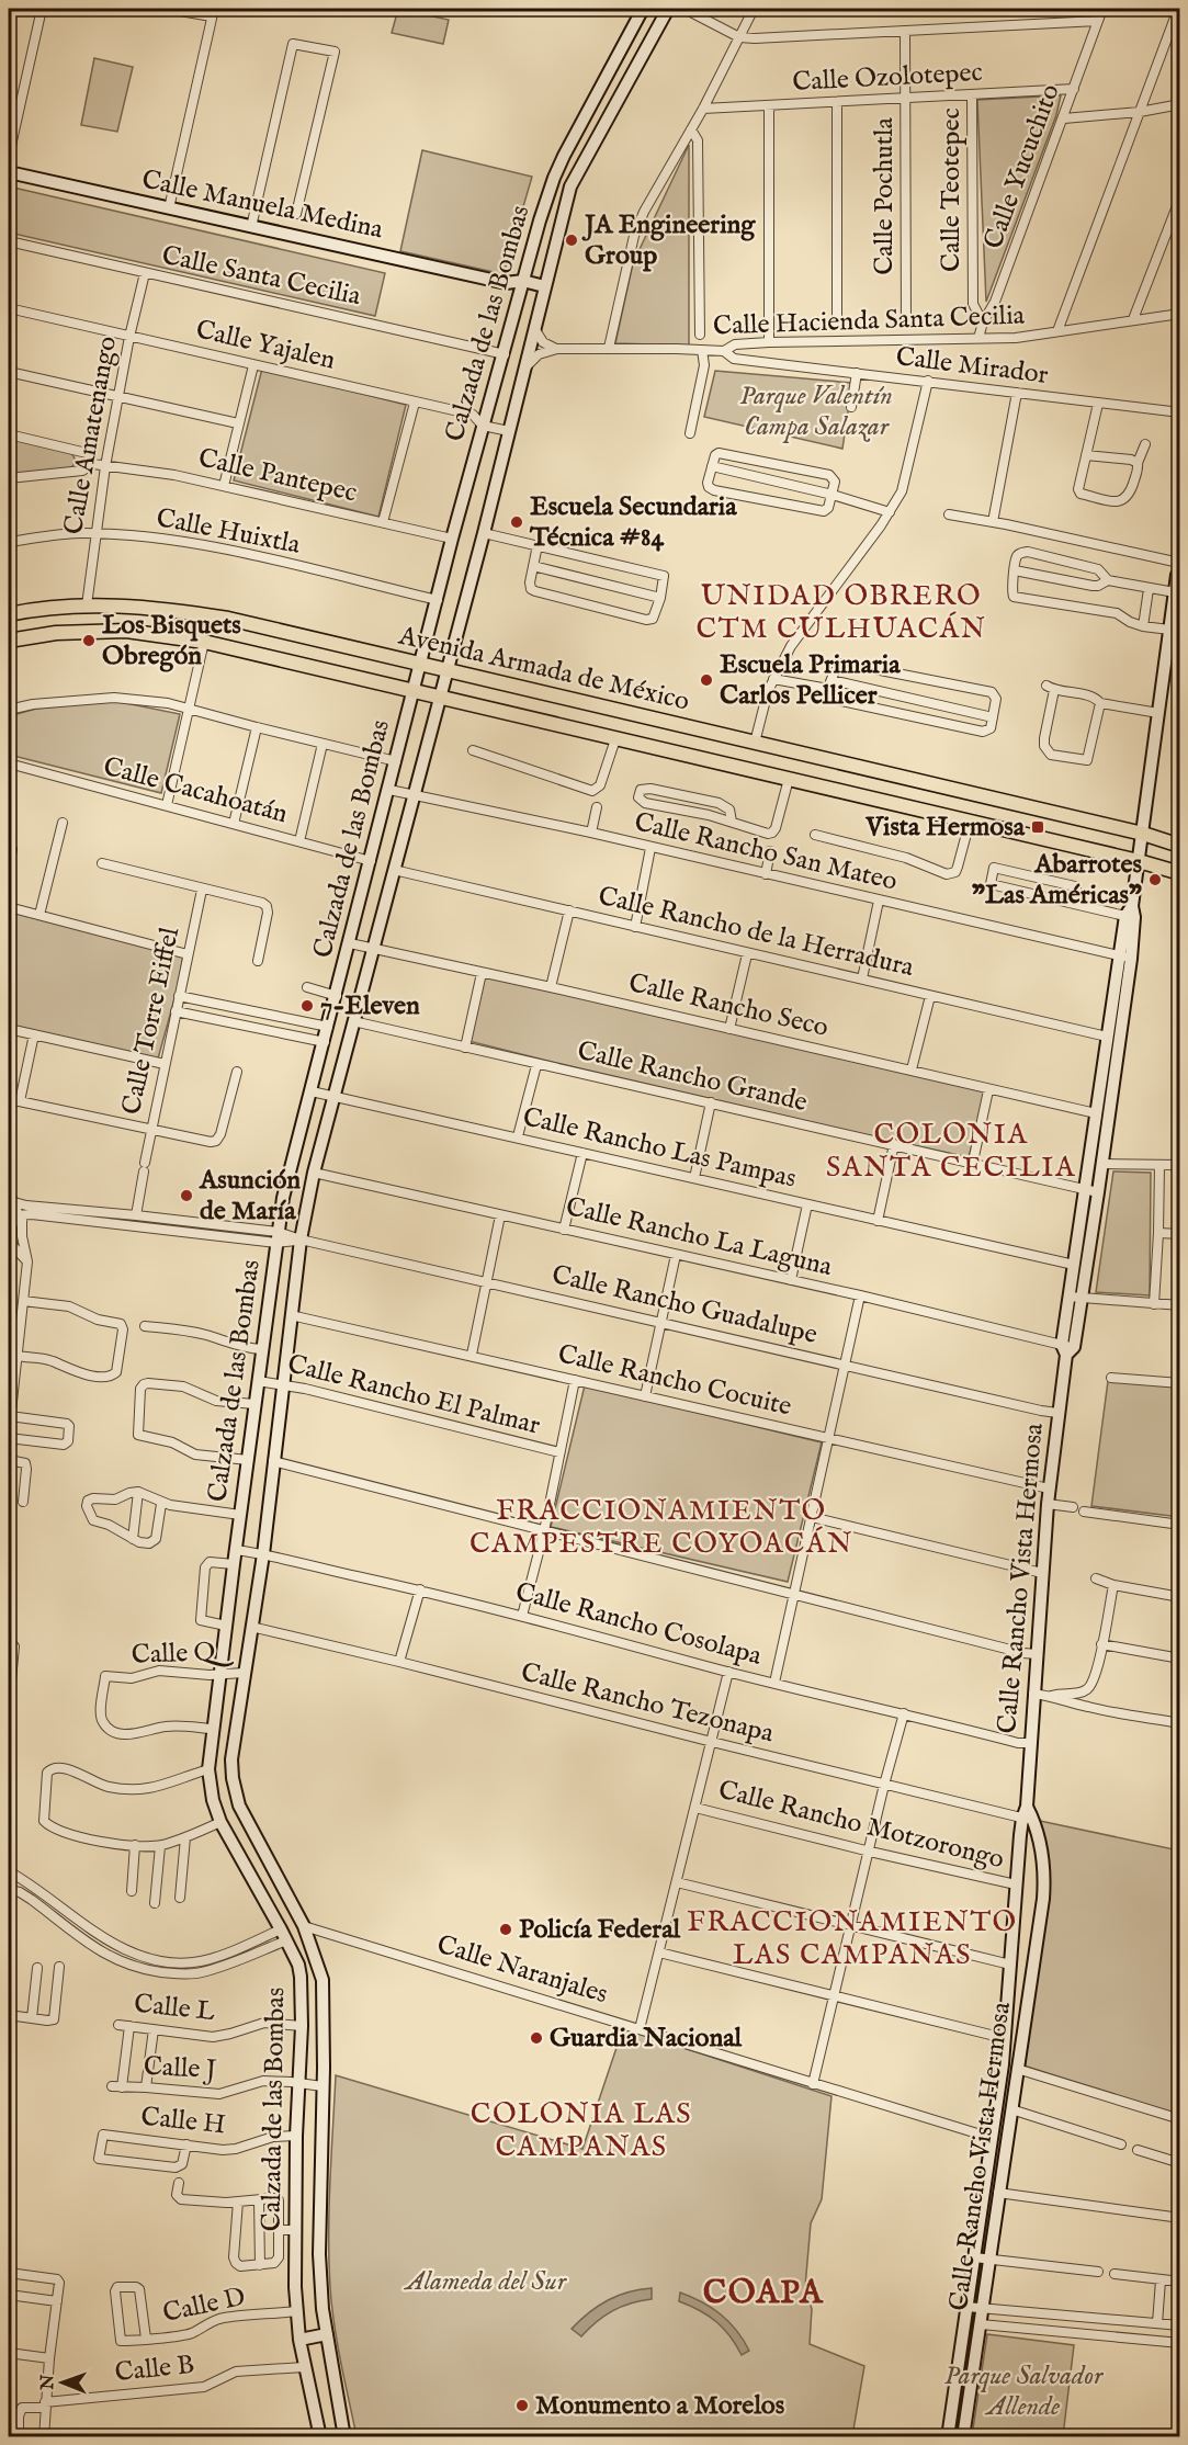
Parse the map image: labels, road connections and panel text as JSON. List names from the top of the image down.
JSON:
{
  "streets": {
    "main road": [
      "Calle Manuela Medina",
      "Calzada de las Bombas",
      "Avenida Armada de México",
      "Calle Rancho Vista Hermosa"
    ],
    "street": [
      "Calle Ozolotepec",
      "Calle Yucuchito",
      "Calle Teotepec",
      "Calle Pochutla",
      "Calle Santa Cecilia",
      "Calle Hacienda Santa Cecilia",
      "Calle Yajalen",
      "Calle Mirador",
      "Calle Amatenango",
      "Calle Pantepec",
      "Calle Huixtla",
      "Calle Cacahoatán",
      "Calle Rancho San Mateo",
      "Calle Rancho de la Herradura",
      "Calle Rancho Seco",
      "Calle Torre Eiffel",
      "Calle Rancho Grande",
      "Calle Rancho Las Pampas",
      "Calle Rancho La Laguna",
      "Calle Rancho Guadalupe",
      "Calle Rancho Cocuite",
      "Calle Rancho El Palmar",
      "Calle Rancho Cosolapa",
      "Calle Q",
      "Calle Rancho Tezonapa",
      "Calle Rancho Motzorongo",
      "Calle Naranjales",
      "Calle L",
      "Calle J",
      "Calle H",
      "Calle D",
      "Calle B"
    ]
  },
  "crossings": [
    ["Calle Ozolotepec", "Calle Yucuchito"],
    ["Calle Ozolotepec", "Calle Teotepec"],
    ["Calle Ozolotepec", "Calle Pochutla"],
    ["Calle Yucuchito", "Calle Teotepec"],
    ["Calle Yucuchito", "Calle Hacienda Santa Cecilia"],
    ["Calle Manuela Medina", "Calzada de las Bombas"],
    ["Calle Santa Cecilia", "Calzada de las Bombas"],
    ["Calle Santa Cecilia", "Calle Amatenango"],
    ["Calle Hacienda Santa Cecilia", "Calzada de las Bombas"],
    ["Calle Hacienda Santa Cecilia", "Calle Mirador"],
    ["Calzada de las Bombas", "Calle Yajalen"],
    ["Calzada de las Bombas", "Calle Pantepec"],
    ["Calzada de las Bombas", "Calle Huixtla"],
    ["Calzada de las Bombas", "Avenida Armada de México"],
    ["Calzada de las Bombas", "Calle Cacahoatán"],
    ["Calzada de las Bombas", "Calle Rancho San Mateo"],
    ["Calzada de las Bombas", "Calle Rancho de la Herradura"],
    ["Calzada de las Bombas", "Calle Rancho Seco"],
    ["Calzada de las Bombas", "Calle Rancho Grande"],
    ["Calzada de las Bombas", "Calle Rancho Las Pampas"],
    ["Calzada de las Bombas", "Calle Rancho La Laguna"],
    ["Calzada de las Bombas", "Calle Rancho Guadalupe"],
    ["Calzada de las Bombas", "Calle Rancho Cocuite"],
    ["Calzada de las Bombas", "Calle Rancho El Palmar"],
    ["Calzada de las Bombas", "Calle Rancho Cosolapa"],
    ["Calzada de las Bombas", "Calle Q"],
    ["Calzada de las Bombas", "Calle Rancho Tezonapa"],
    ["Calzada de las Bombas", "Calle Naranjales"],
    ["Calzada de las Bombas", "Calle L"],
    ["Calzada de las Bombas", "Calle J"],
    ["Calzada de las Bombas", "Calle H"],
    ["Calzada de las Bombas", "Calle D"],
    ["Calzada de las Bombas", "Calle B"],
    ["Calle Yajalen", "Calle Amatenango"],
    ["Calle Amatenango", "Calle Pantepec"],
    ["Calle Amatenango", "Calle Huixtla"],
    ["Calle Amatenango", "Avenida Armada de México"],
    ["Avenida Armada de México", "Calle Rancho Vista Hermosa"],
    ["Calle Rancho San Mateo", "Calle Rancho Vista Hermosa"],
    ["Calle Rancho de la Herradura", "Calle Rancho Vista Hermosa"],
    ["Calle Rancho Seco", "Calle Rancho Vista Hermosa"],
    ["Calle Rancho Grande", "Calle Rancho Vista Hermosa"],
    ["Calle Rancho Las Pampas", "Calle Rancho Vista Hermosa"],
    ["Calle Rancho La Laguna", "Calle Rancho Vista Hermosa"],
    ["Calle Rancho Guadalupe", "Calle Rancho Vista Hermosa"],
    ["Calle Rancho Cocuite", "Calle Rancho Vista Hermosa"],
    ["Calle Rancho Vista Hermosa", "Calle Rancho Cosolapa"],
    ["Calle Rancho Vista Hermosa", "Calle Rancho Tezonapa"],
    ["Calle Rancho Vista Hermosa", "Calle Rancho Motzorongo"],
    ["Calle Rancho Vista Hermosa", "Calle Naranjales"]
  ],
  "districts": [
    "UNIDAD OBRERO CTM CULHUACÁN",
    "COLONIA SANTA CECILIA",
    "FRACCIONAMIENTO CAMPESTRE COYOACÁN",
    "FRACCIONAMIENTO LAS CAMPANAS",
    "COLONIA LAS CAMPANAS",
    "COAPA"
  ],
  "parks": ["Parque Valentín Campa Salazar", "Alameda del Sur", "Parque Salvador Allende"],
  "places": {
    "other": [
      "JA Engineering Group",
      "Escuela Secundaria Técnica #84",
      "Los Bisquets Obregón",
      "Escuela Primaria Carlos Pellicer",
      "Abarrotes \"Las Américas\"",
      "7-Eleven",
      "Asunción de María",
      "Policía Federal",
      "Guardia Nacional",
      "Monumento a Morelos"
    ],
    "transit": ["Vista Hermosa"]
  },
  "north": "left"
}
